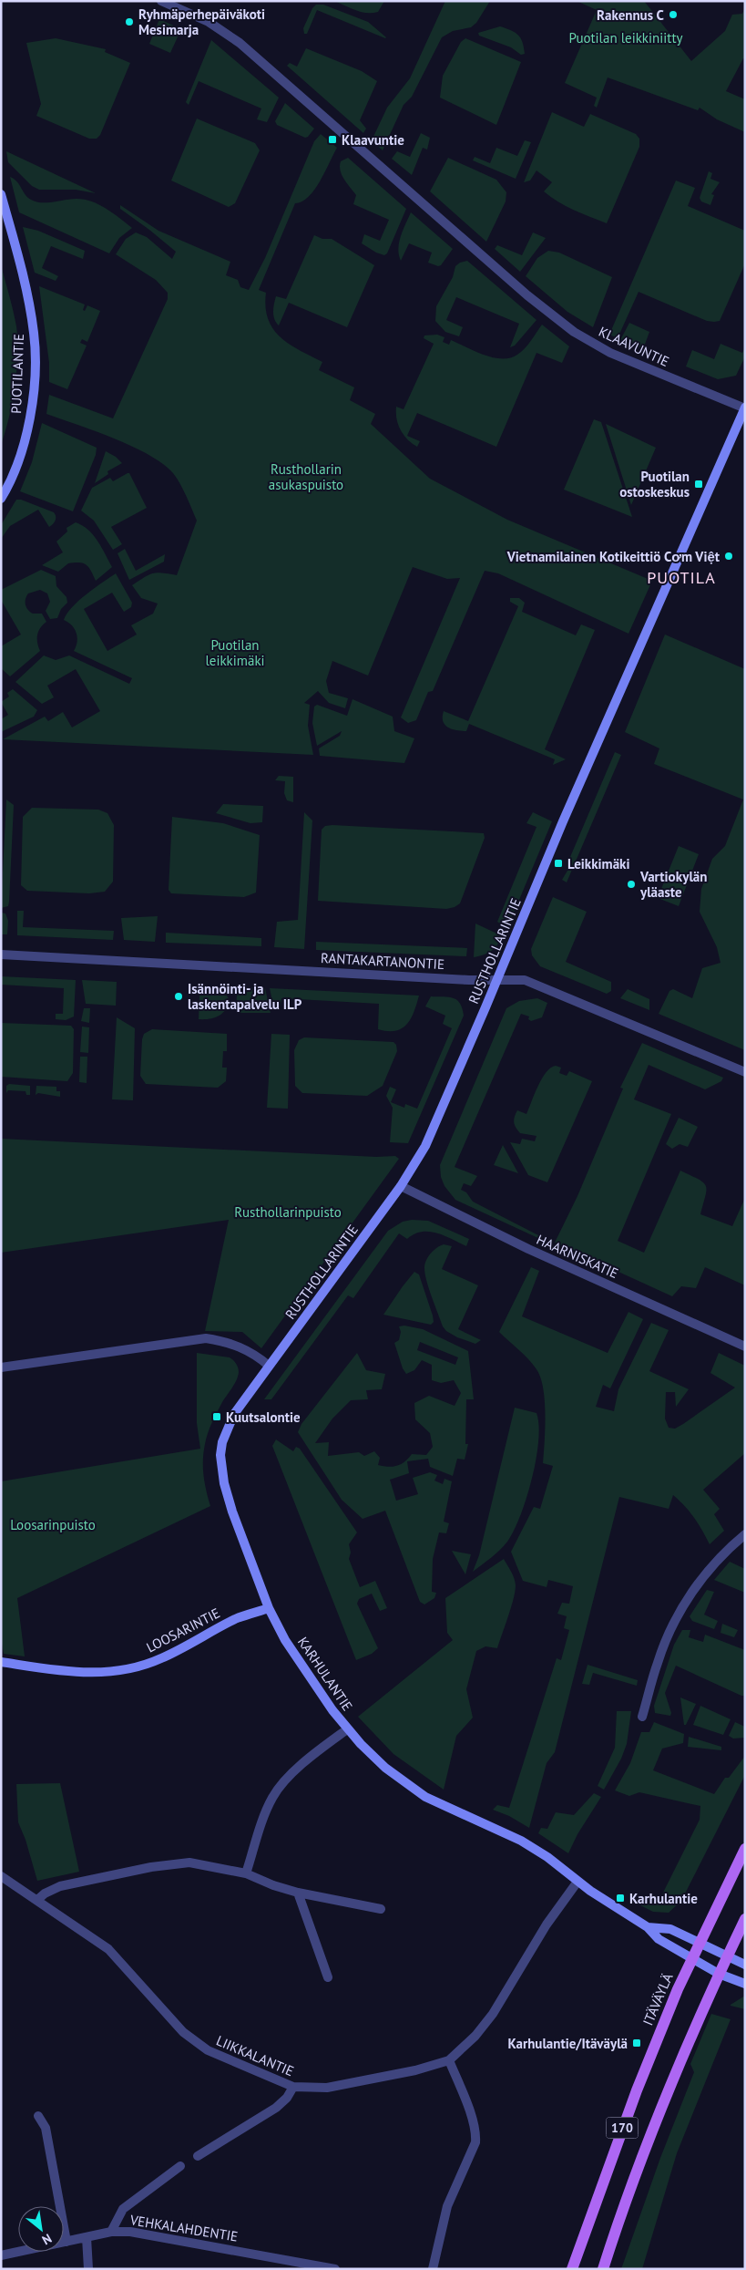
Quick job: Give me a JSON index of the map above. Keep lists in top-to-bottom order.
{
  "streets": {
    "main road": [
      "PUOTILANTIE",
      "RUSTHOLLARINTIE",
      "LOOSARINTIE",
      "KARHULANTIE",
      "ITÄVÄYLÄ",
      "170"
    ],
    "street": [
      "KLAAVUNTIE",
      "RANTAKARTANONTIE",
      "HAARNISKATIE",
      "LIIKKALANTIE",
      "VEHKALAHDENTIE"
    ]
  },
  "crossings": [
    ["KLAAVUNTIE", "RUSTHOLLARINTIE"],
    ["RUSTHOLLARINTIE", "RANTAKARTANONTIE"],
    ["RUSTHOLLARINTIE", "HAARNISKATIE"],
    ["RUSTHOLLARINTIE", "KARHULANTIE"],
    ["LOOSARINTIE", "KARHULANTIE"],
    ["KARHULANTIE", "ITÄVÄYLÄ"],
    ["KARHULANTIE", "LIIKKALANTIE"],
    ["KARHULANTIE", "170"]
  ],
  "districts": ["PUOTILA"],
  "parks": [
    "Puotilan leikkiniitty",
    "Rusthollarin asukaspuisto",
    "Puotilan leikkimäki",
    "Rusthollarinpuisto",
    "Loosarinpuisto"
  ],
  "places": {
    "other": [
      "Rakennus C",
      "Ryhmäperhepäiväkoti Mesimarja",
      "Vietnamilainen Kotikeittiö Cơm Việt",
      "Vartiokylän yläaste",
      "Isännöinti- ja laskentapalvelu ILP"
    ],
    "transit": [
      "Klaavuntie",
      "Puotilan ostoskeskus",
      "Leikkimäki",
      "Kuutsalontie",
      "Karhulantie",
      "Karhulantie/Itäväylä"
    ]
  },
  "north": "bottom right"
}
